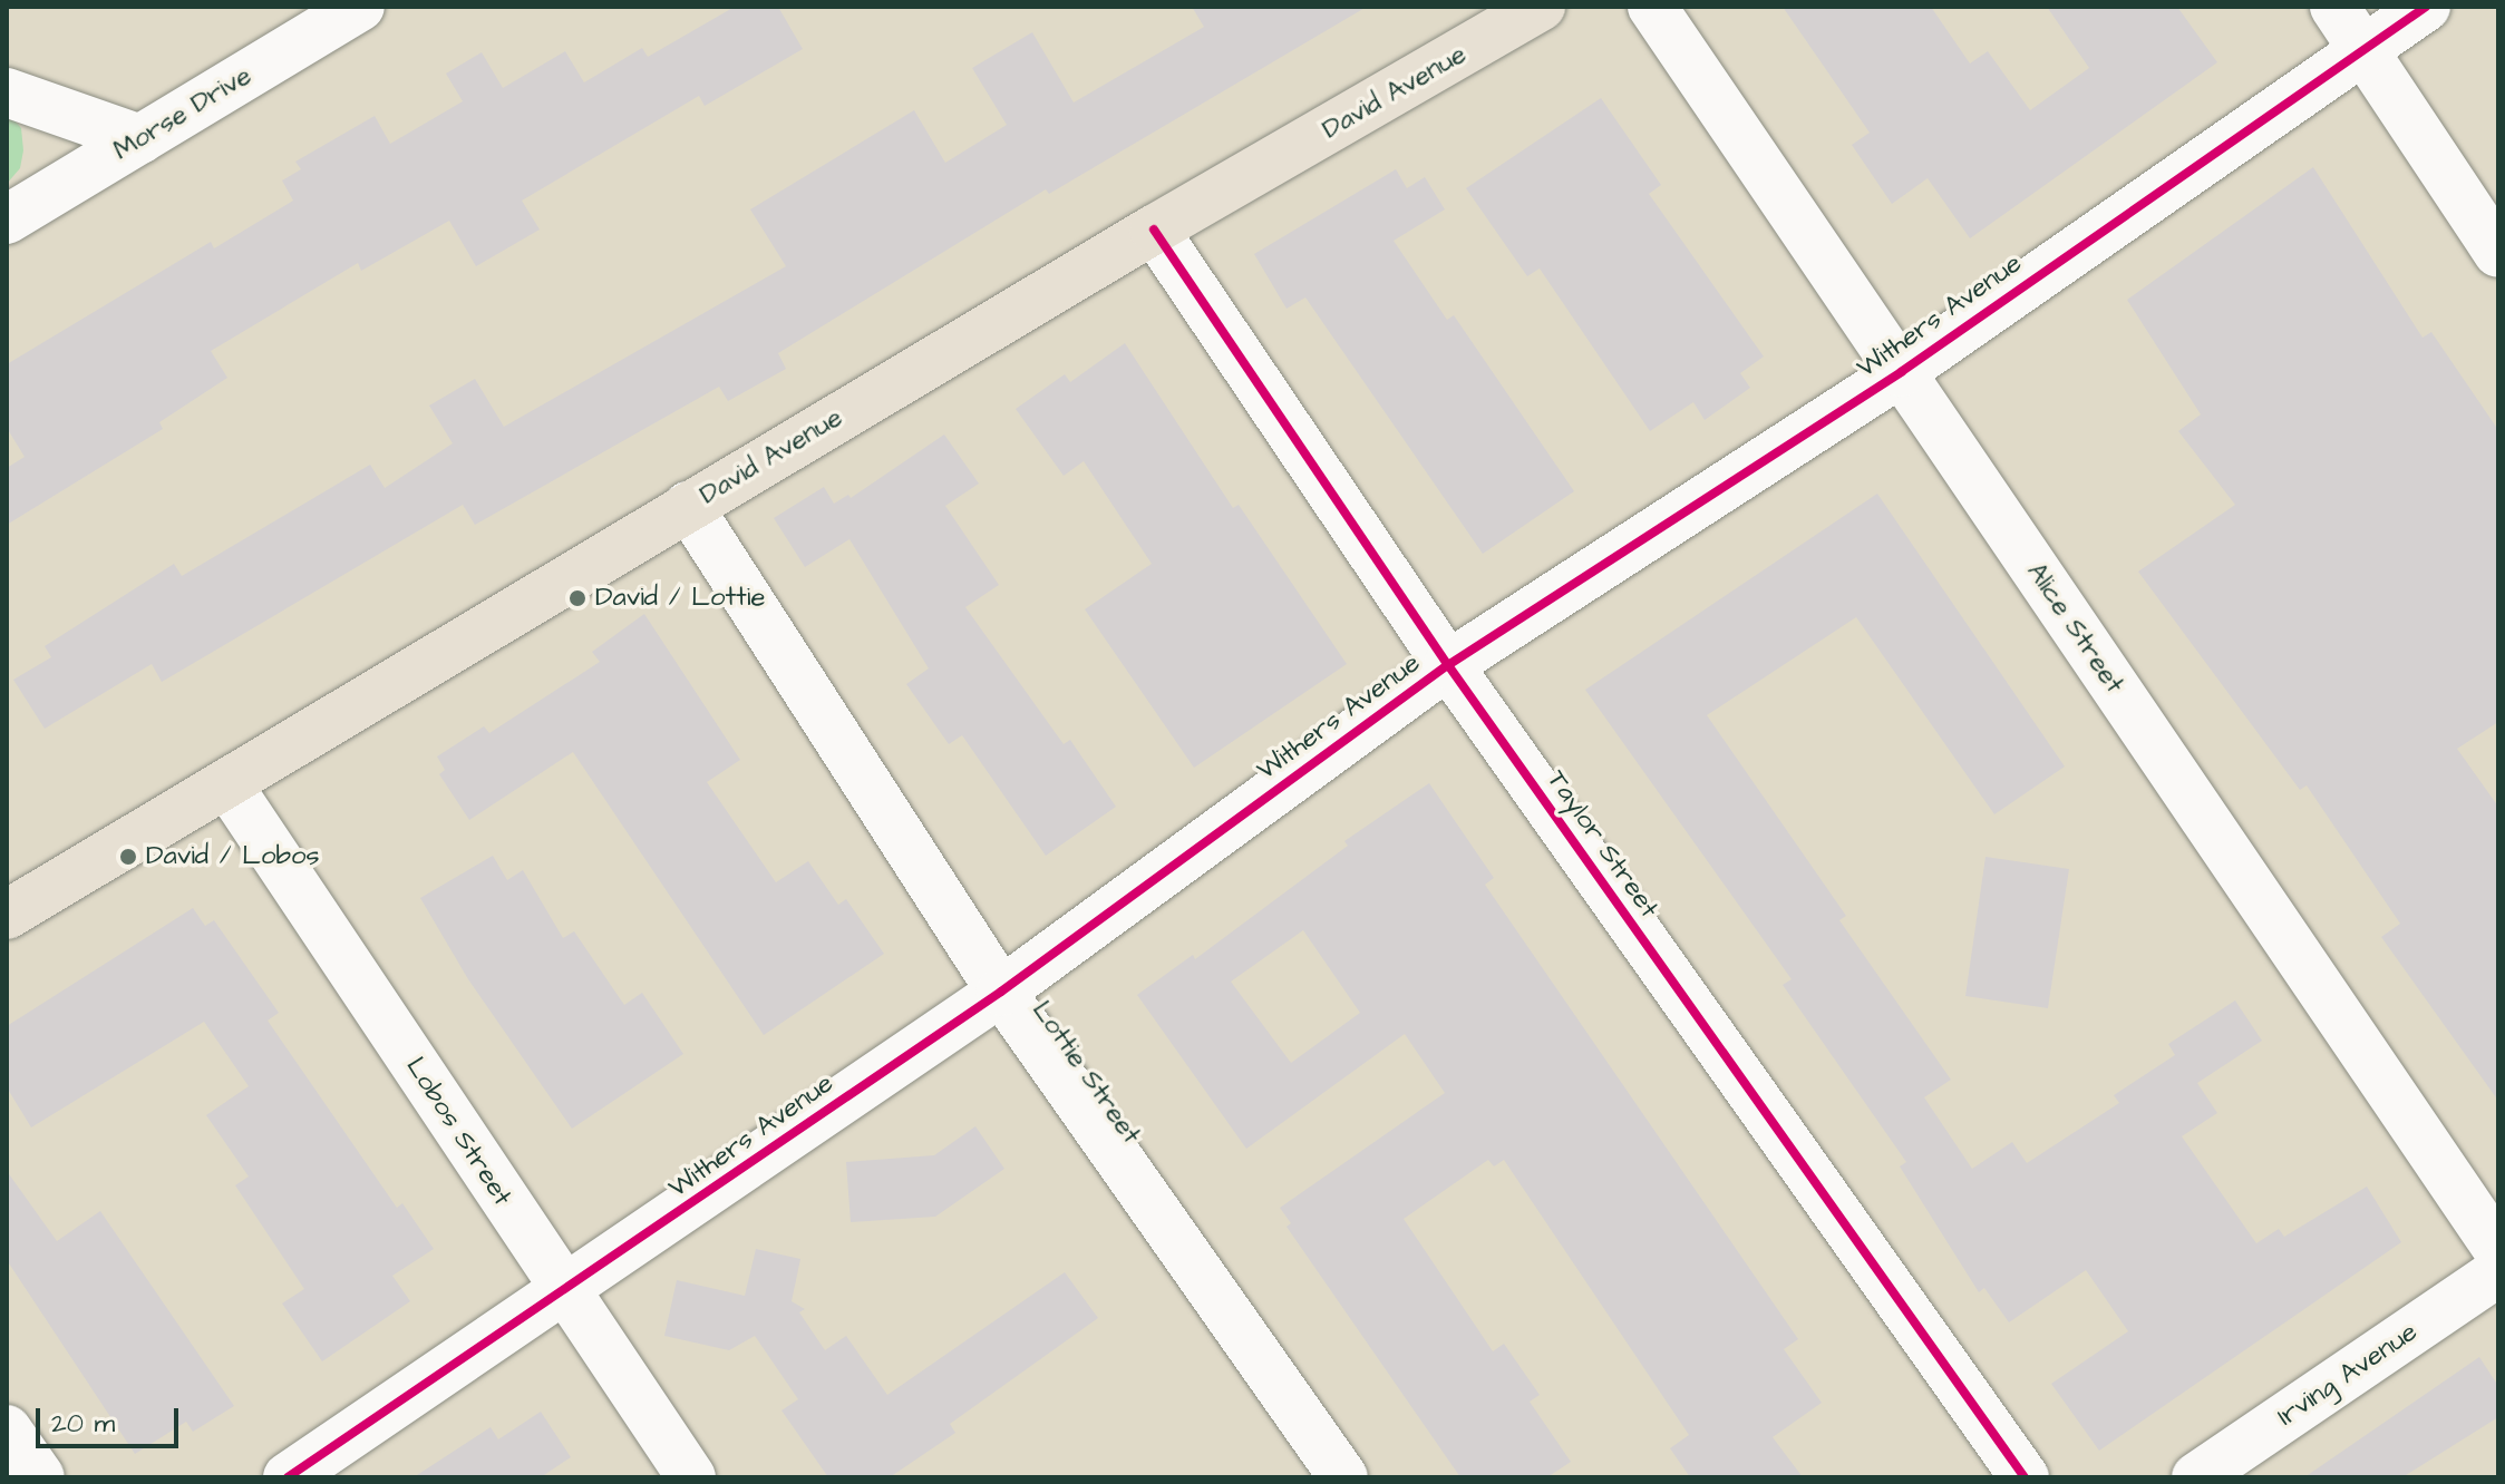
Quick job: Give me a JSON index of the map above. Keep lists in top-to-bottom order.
{
  "streets": {
    "main road": ["David Avenue"],
    "street": [
      "Morse Drive",
      "Withers Avenue",
      "Alice Street",
      "Taylor Street",
      "Lottie Street",
      "Lobos Street",
      "Irving Avenue"
    ]
  },
  "crossings": [
    ["David Avenue", "Taylor Street"],
    ["David Avenue", "Lottie Street"],
    ["David Avenue", "Lobos Street"],
    ["Withers Avenue", "Alice Street"],
    ["Withers Avenue", "Taylor Street"],
    ["Withers Avenue", "Lottie Street"],
    ["Withers Avenue", "Lobos Street"]
  ],
  "places": ["David / Lottie", "David / Lobos"],
  "scale_bar": "20 m"
}
